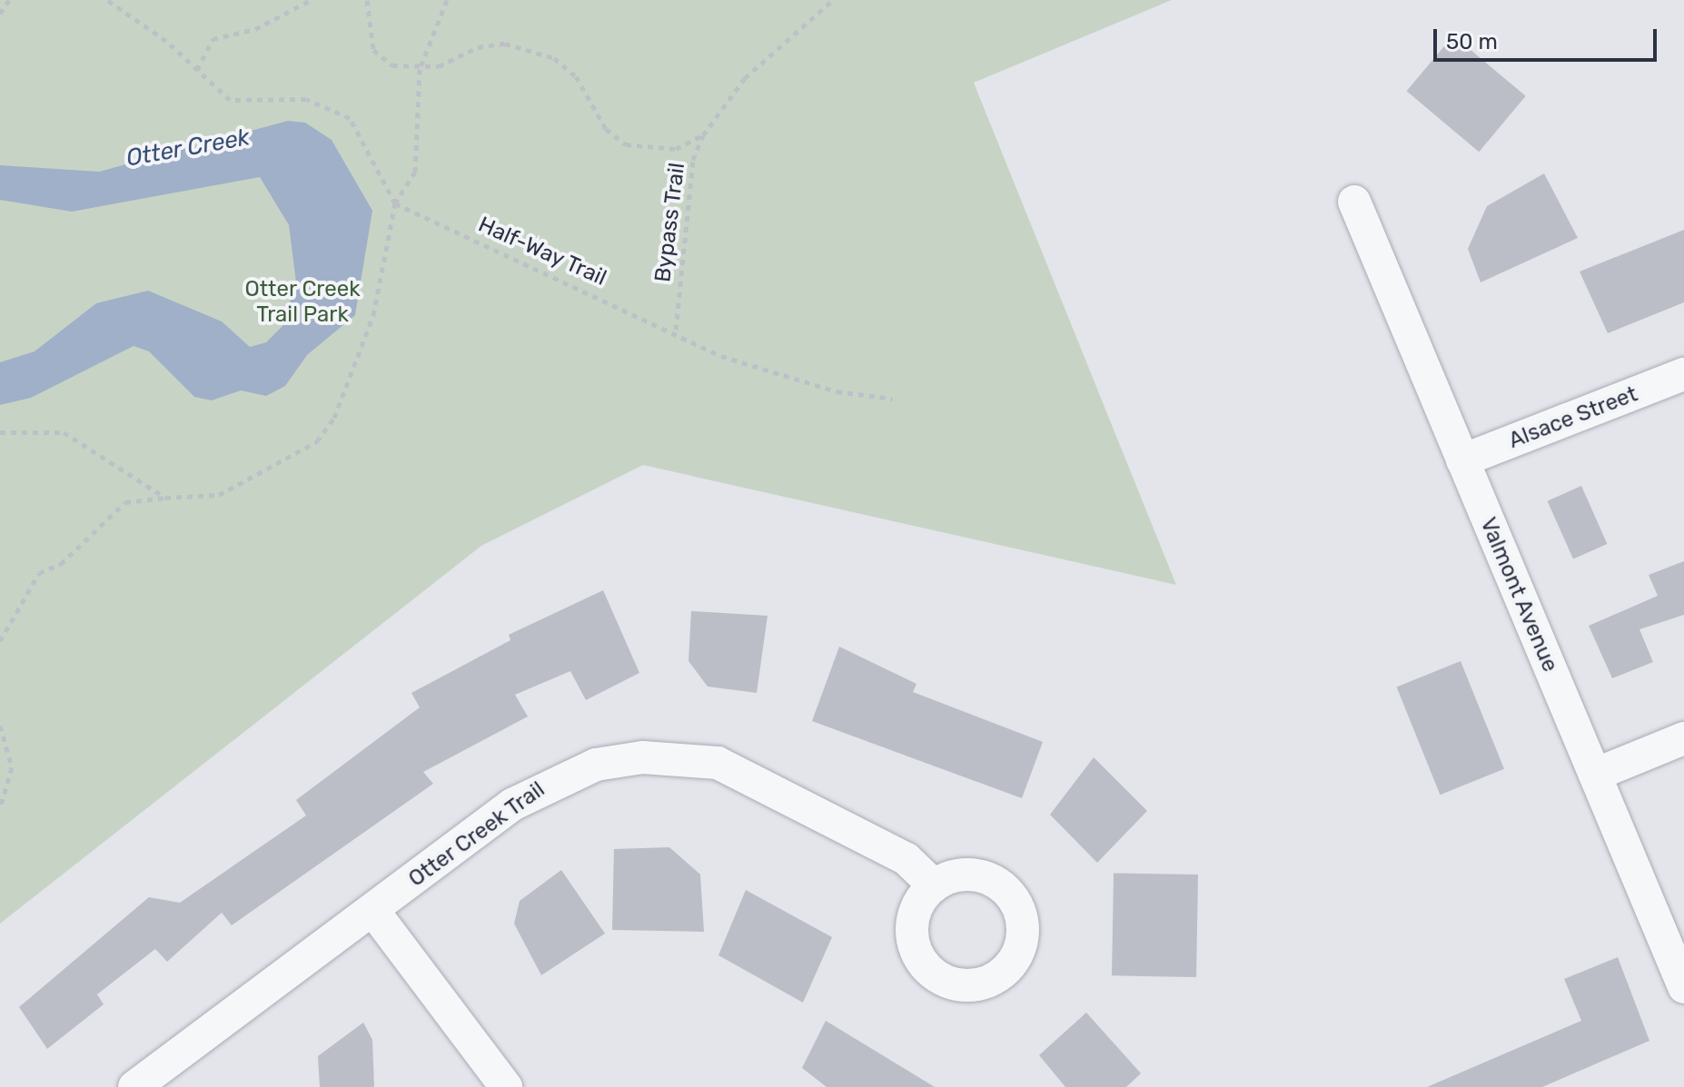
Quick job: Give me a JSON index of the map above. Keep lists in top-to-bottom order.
{
  "streets": {
    "street": ["Alsace Street", "Valmont Avenue", "Otter Creek Trail"],
    "path": ["Bypass Trail", "Half-Way Trail"]
  },
  "crossings": [
    ["Bypass Trail", "Half-Way Trail"],
    ["Alsace Street", "Valmont Avenue"]
  ],
  "water": ["Otter Creek"],
  "parks": ["Otter Creek Trail Park"],
  "scale_bar": "50 m"
}
